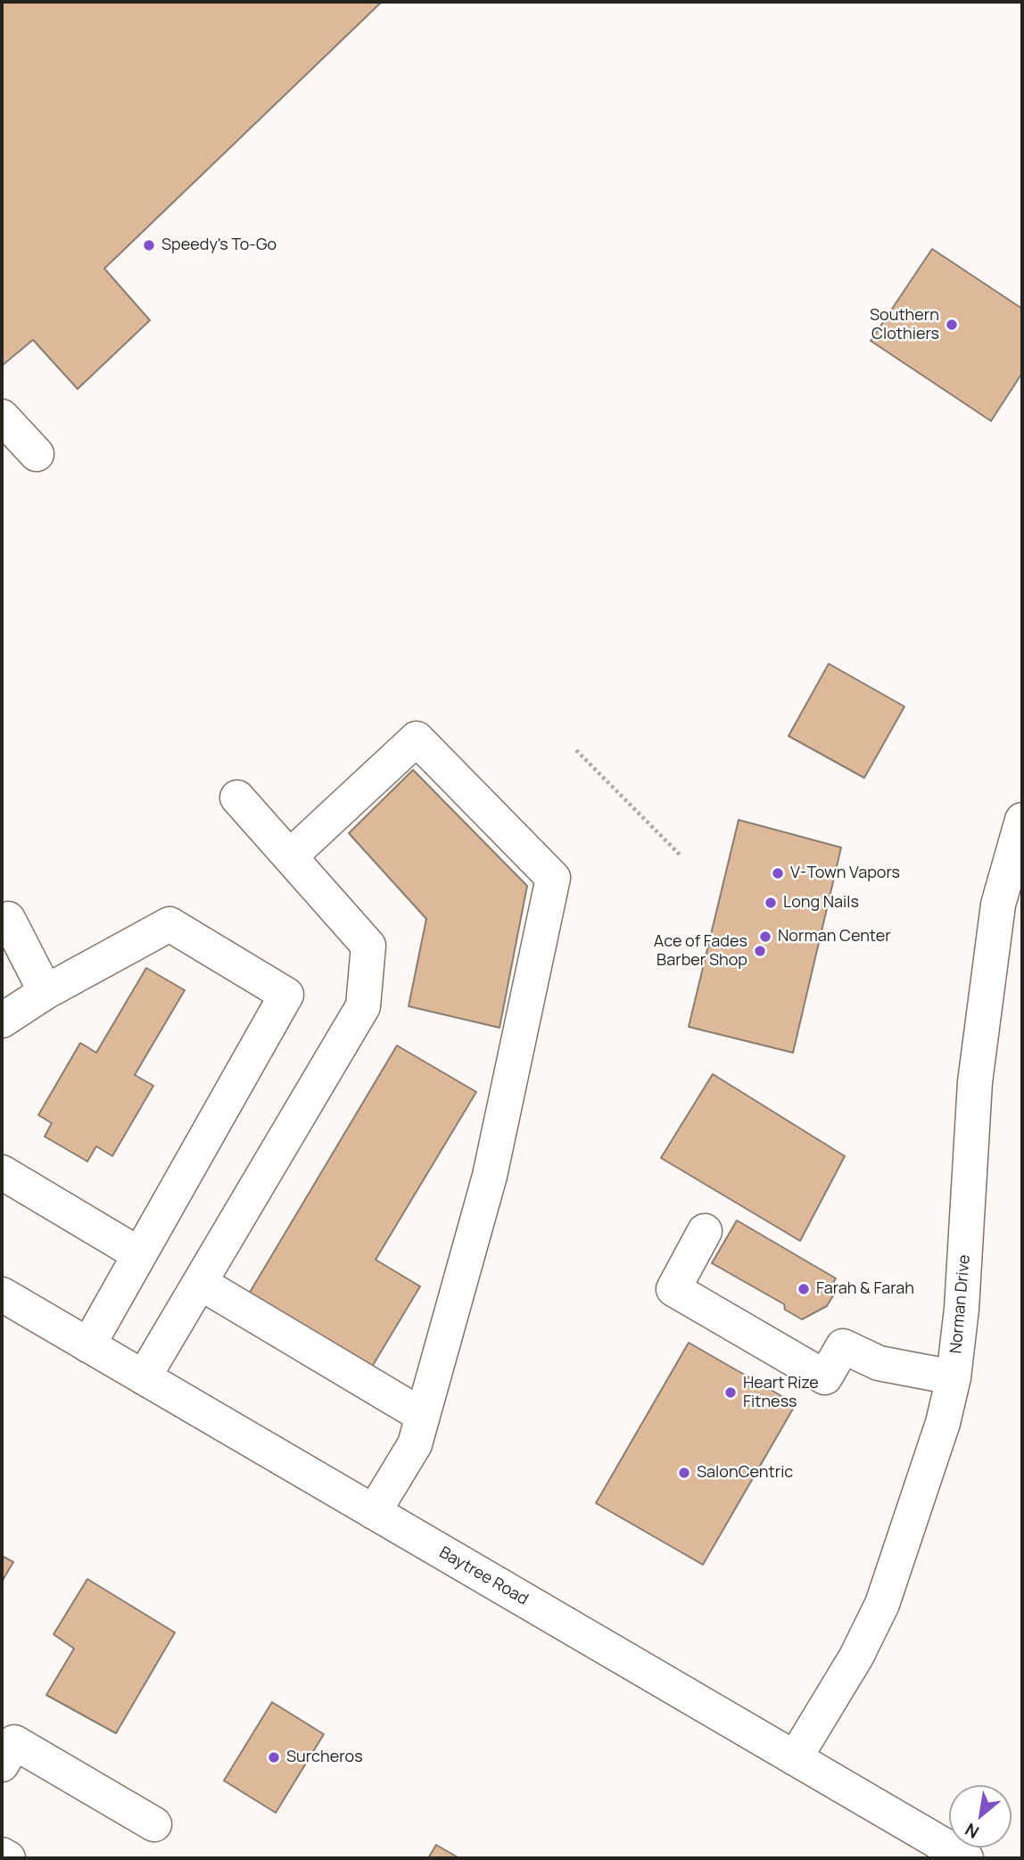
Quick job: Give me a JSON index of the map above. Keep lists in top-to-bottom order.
{
  "streets": {
    "main road": ["Norman Drive", "Baytree Road"]
  },
  "crossings": [
    ["Norman Drive", "Baytree Road"]
  ],
  "places": [
    "Speedy's To-Go",
    "Southern Clothiers",
    "V-Town Vapors",
    "Long Nails",
    "Norman Center",
    "Ace of Fades Barber Shop",
    "Farah & Farah",
    "Heart Rize Fitness",
    "SalonCentric",
    "Surcheros"
  ],
  "north": "bottom left"
}
